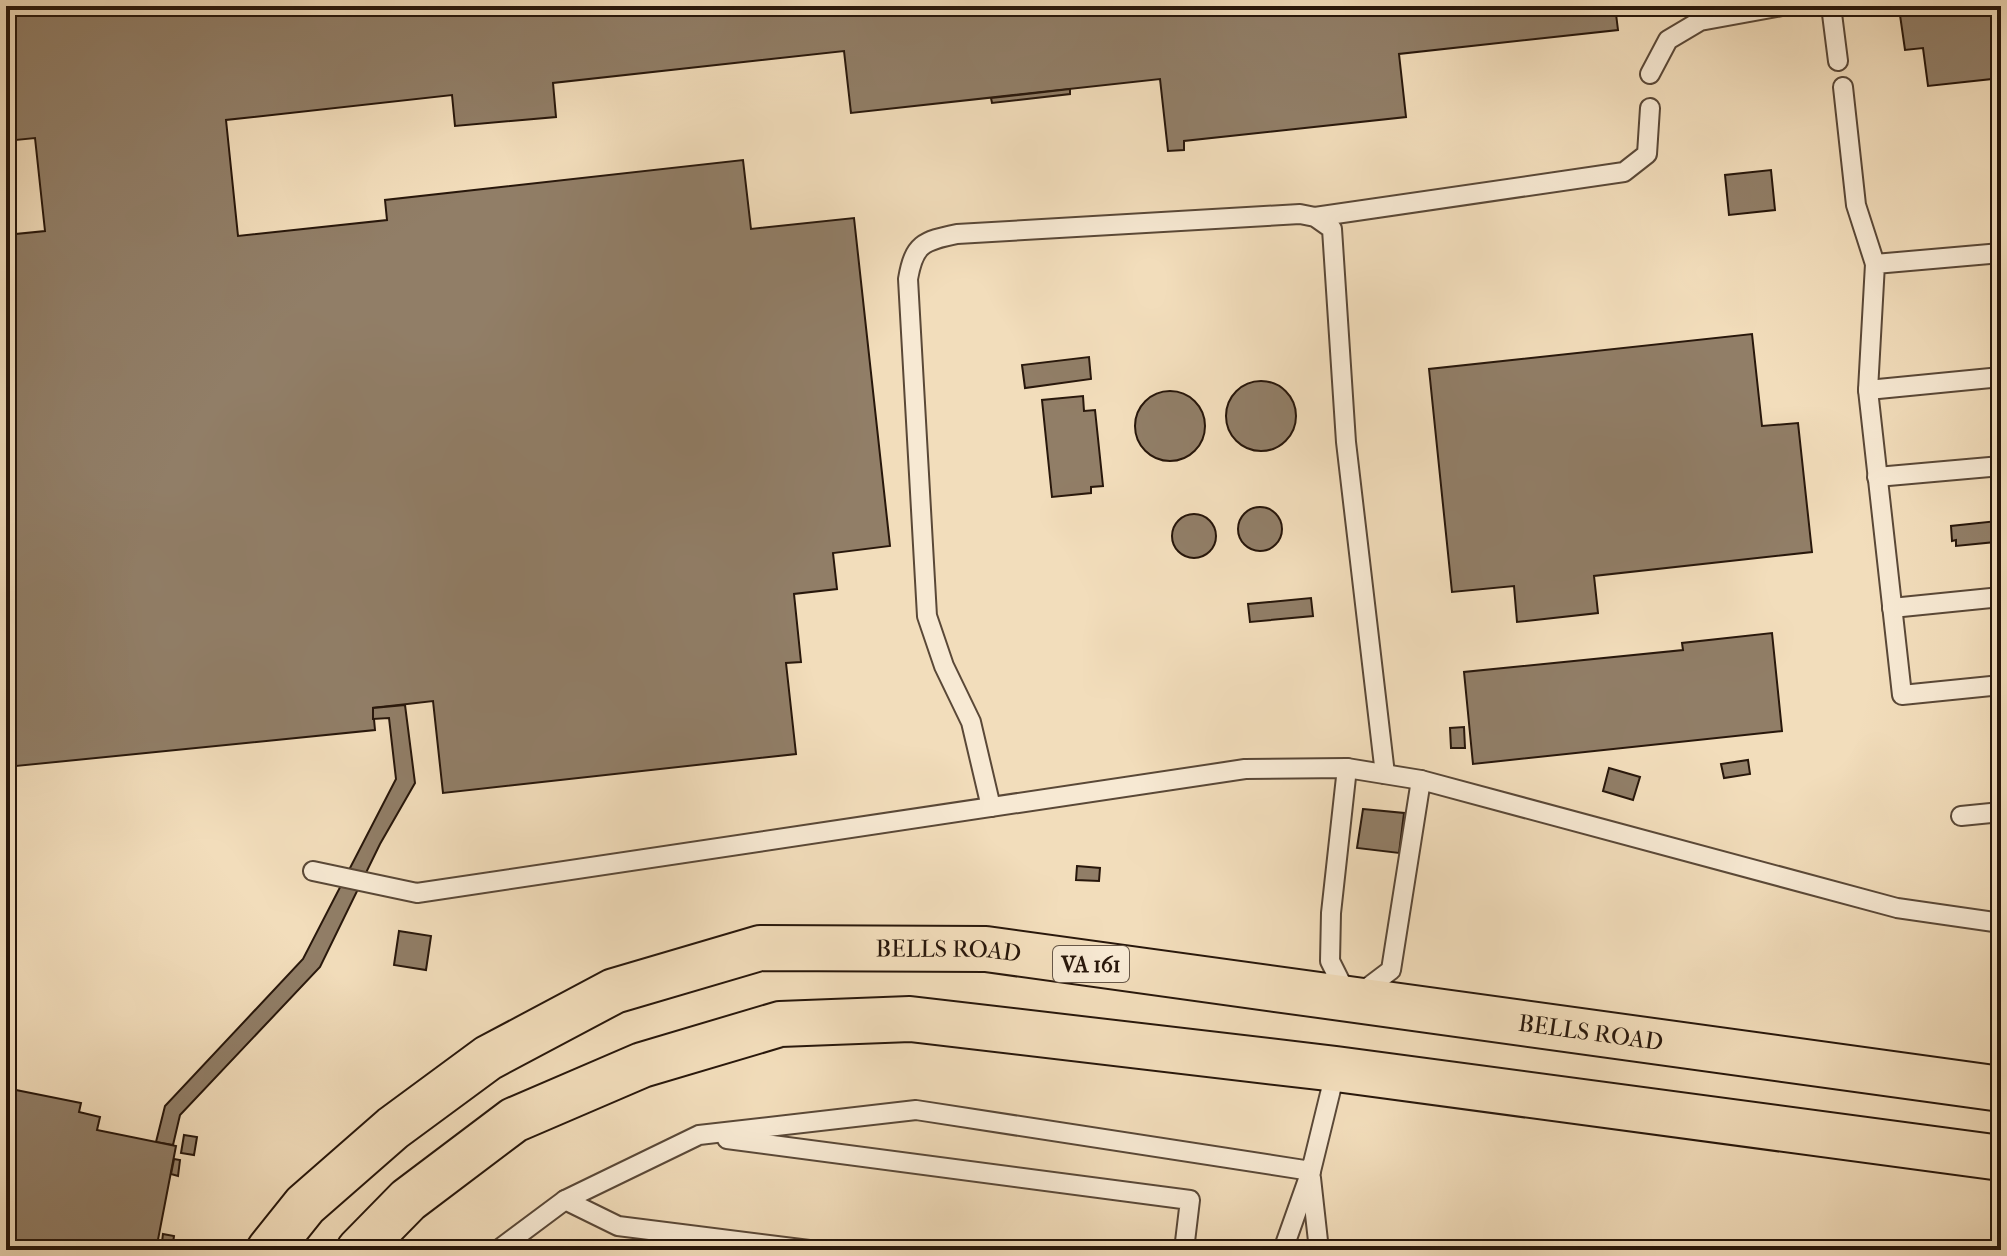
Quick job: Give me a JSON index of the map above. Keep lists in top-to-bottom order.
{
  "streets": {
    "main road": ["BELLS ROAD", "VA 161"]
  }
}
